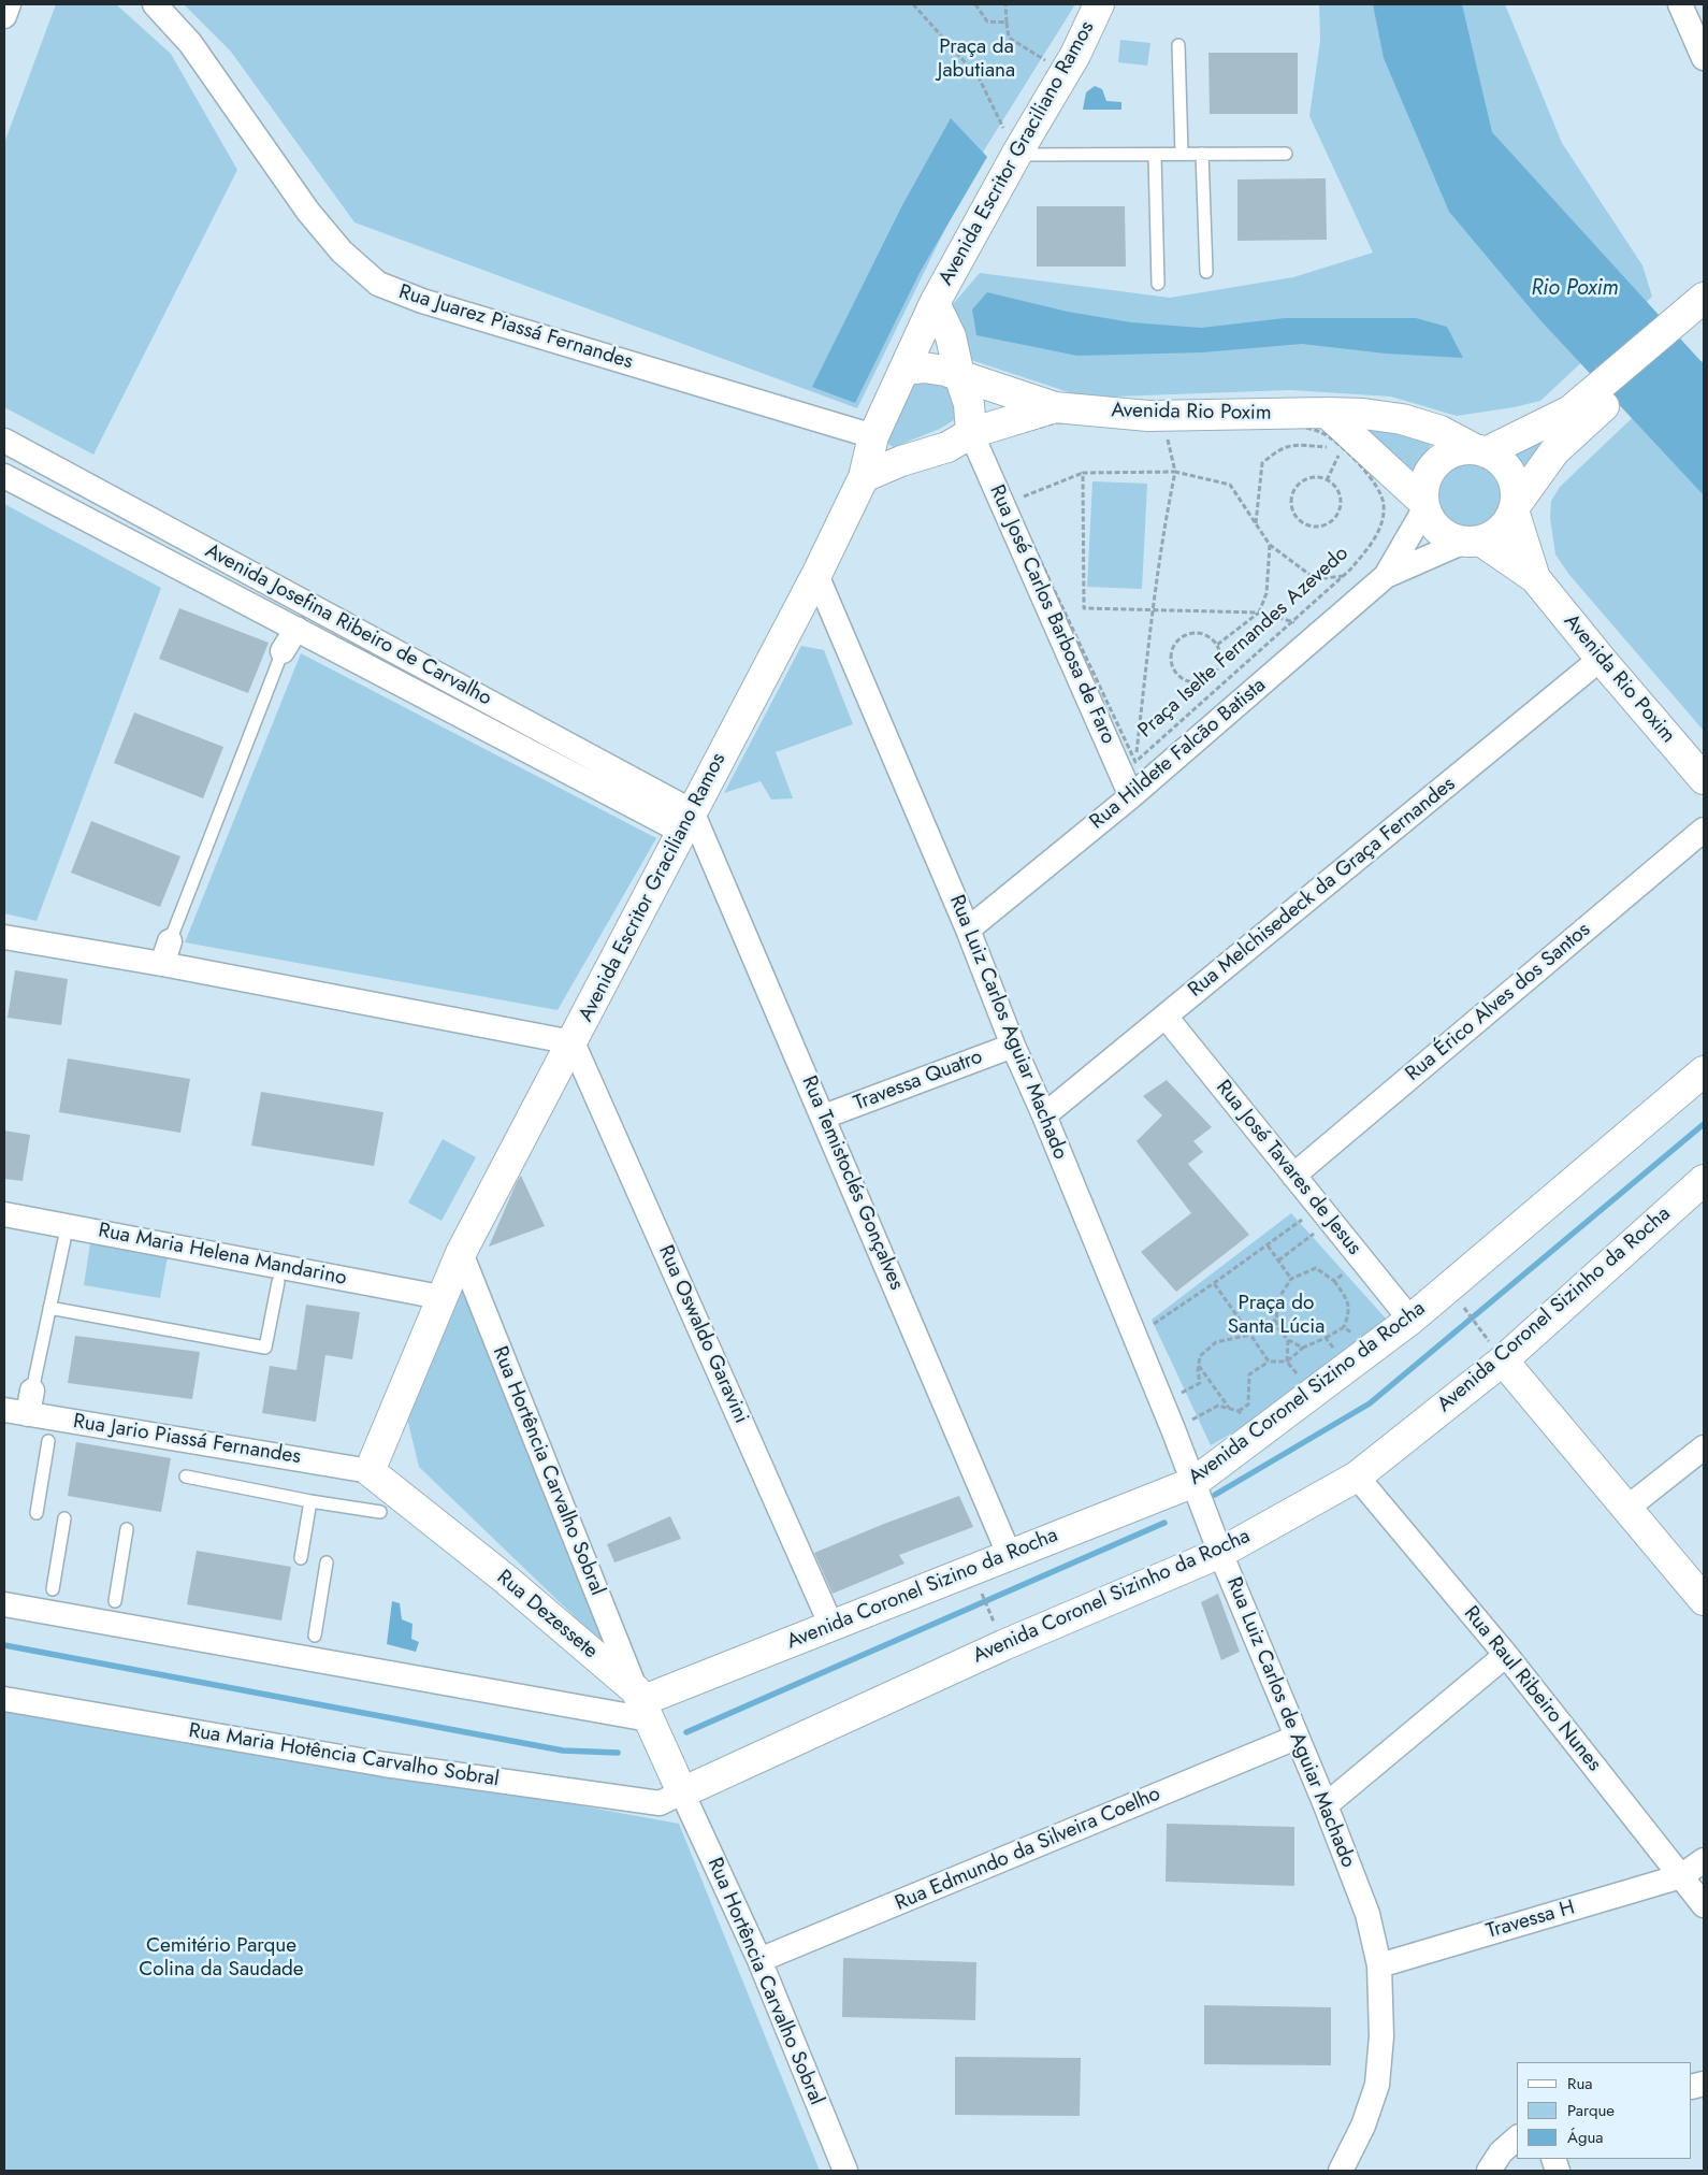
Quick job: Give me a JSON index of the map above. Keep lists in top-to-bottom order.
{
  "streets": {
    "street": [
      "Avenida Escritor Graciliano Ramos",
      "Rua Juarez Piassá Fernandes",
      "Avenida Rio Poxim",
      "Rua José Carlos Barbosa de Faro",
      "Avenida Josefina Ribeiro de Carvalho",
      "Rua Hildete Falcão Batista",
      "Rua Melchisedeck da Graça Fernandes",
      "Rua Érico Alves dos Santos",
      "Rua Luiz Carlos Aguiar Machado",
      "Travessa Quatro",
      "Rua José Tavares de Jesus",
      "Rua Temistoclés Gonçalves",
      "Rua Maria Helena Mandarino",
      "Avenida Coronel Sizinho da Rocha",
      "Rua Oswaldo Garavini",
      "Avenida Coronel Sizino da Rocha",
      "Rua Jario Piassá Fernandes",
      "Rua Hortência Carvalho Sobral",
      "Rua Dezessete",
      "Rua Raul Ribeiro Nunes",
      "Rua Luiz Carlos de Aguiar Machado",
      "Rua Maria Hotência Carvalho Sobral",
      "Rua Edmundo da Silveira Coelho",
      "Travessa H"
    ],
    "path": ["Praça Iselte Fernandes Azevedo"]
  },
  "crossings": [
    ["Avenida Escritor Graciliano Ramos", "Rua Juarez Piassá Fernandes"],
    ["Avenida Escritor Graciliano Ramos", "Avenida Rio Poxim"],
    ["Avenida Escritor Graciliano Ramos", "Rua José Carlos Barbosa de Faro"],
    ["Avenida Escritor Graciliano Ramos", "Avenida Josefina Ribeiro de Carvalho"],
    ["Avenida Escritor Graciliano Ramos", "Rua Luiz Carlos Aguiar Machado"],
    ["Avenida Escritor Graciliano Ramos", "Rua Temistoclés Gonçalves"],
    ["Avenida Escritor Graciliano Ramos", "Rua Maria Helena Mandarino"],
    ["Avenida Escritor Graciliano Ramos", "Rua Oswaldo Garavini"],
    ["Avenida Escritor Graciliano Ramos", "Rua Jario Piassá Fernandes"],
    ["Avenida Escritor Graciliano Ramos", "Rua Hortência Carvalho Sobral"],
    ["Avenida Escritor Graciliano Ramos", "Rua Dezessete"],
    ["Rua Juarez Piassá Fernandes", "Avenida Rio Poxim"],
    ["Rua Juarez Piassá Fernandes", "Rua José Carlos Barbosa de Faro"],
    ["Avenida Rio Poxim", "Rua José Carlos Barbosa de Faro"],
    ["Avenida Rio Poxim", "Rua Hildete Falcão Batista"],
    ["Avenida Rio Poxim", "Rua Melchisedeck da Graça Fernandes"],
    ["Rua José Carlos Barbosa de Faro", "Praça Iselte Fernandes Azevedo"],
    ["Rua José Carlos Barbosa de Faro", "Rua Hildete Falcão Batista"],
    ["Avenida Josefina Ribeiro de Carvalho", "Rua Temistoclés Gonçalves"],
    ["Rua Hildete Falcão Batista", "Rua Luiz Carlos Aguiar Machado"],
    ["Rua Melchisedeck da Graça Fernandes", "Rua Luiz Carlos Aguiar Machado"],
    ["Rua Melchisedeck da Graça Fernandes", "Rua José Tavares de Jesus"],
    ["Rua Érico Alves dos Santos", "Rua José Tavares de Jesus"],
    ["Rua Luiz Carlos Aguiar Machado", "Travessa Quatro"],
    ["Rua Luiz Carlos Aguiar Machado", "Avenida Coronel Sizino da Rocha"],
    ["Rua Luiz Carlos Aguiar Machado", "Rua Luiz Carlos de Aguiar Machado"],
    ["Travessa Quatro", "Rua Temistoclés Gonçalves"],
    ["Rua José Tavares de Jesus", "Avenida Coronel Sizino da Rocha"],
    ["Rua Temistoclés Gonçalves", "Avenida Coronel Sizino da Rocha"],
    ["Avenida Coronel Sizinho da Rocha", "Rua Hortência Carvalho Sobral"],
    ["Avenida Coronel Sizinho da Rocha", "Rua Dezessete"],
    ["Avenida Coronel Sizinho da Rocha", "Rua Raul Ribeiro Nunes"],
    ["Avenida Coronel Sizinho da Rocha", "Rua Luiz Carlos de Aguiar Machado"],
    ["Avenida Coronel Sizinho da Rocha", "Rua Maria Hotência Carvalho Sobral"],
    ["Rua Oswaldo Garavini", "Avenida Coronel Sizino da Rocha"],
    ["Avenida Coronel Sizino da Rocha", "Rua Hortência Carvalho Sobral"],
    ["Avenida Coronel Sizino da Rocha", "Rua Dezessete"],
    ["Avenida Coronel Sizino da Rocha", "Rua Luiz Carlos de Aguiar Machado"],
    ["Rua Jario Piassá Fernandes", "Rua Dezessete"],
    ["Rua Hortência Carvalho Sobral", "Rua Dezessete"],
    ["Rua Hortência Carvalho Sobral", "Rua Maria Hotência Carvalho Sobral"],
    ["Rua Hortência Carvalho Sobral", "Rua Edmundo da Silveira Coelho"],
    ["Rua Dezessete", "Rua Maria Hotência Carvalho Sobral"],
    ["Rua Raul Ribeiro Nunes", "Travessa H"],
    ["Rua Luiz Carlos de Aguiar Machado", "Rua Edmundo da Silveira Coelho"],
    ["Rua Luiz Carlos de Aguiar Machado", "Travessa H"]
  ],
  "water": ["Rio Poxim"],
  "parks": ["Praça da Jabutiana", "Praça do Santa Lúcia", "Cemitério Parque Colina da Saudade"],
  "legend": ["Rua", "Parque", "Água"]
}
